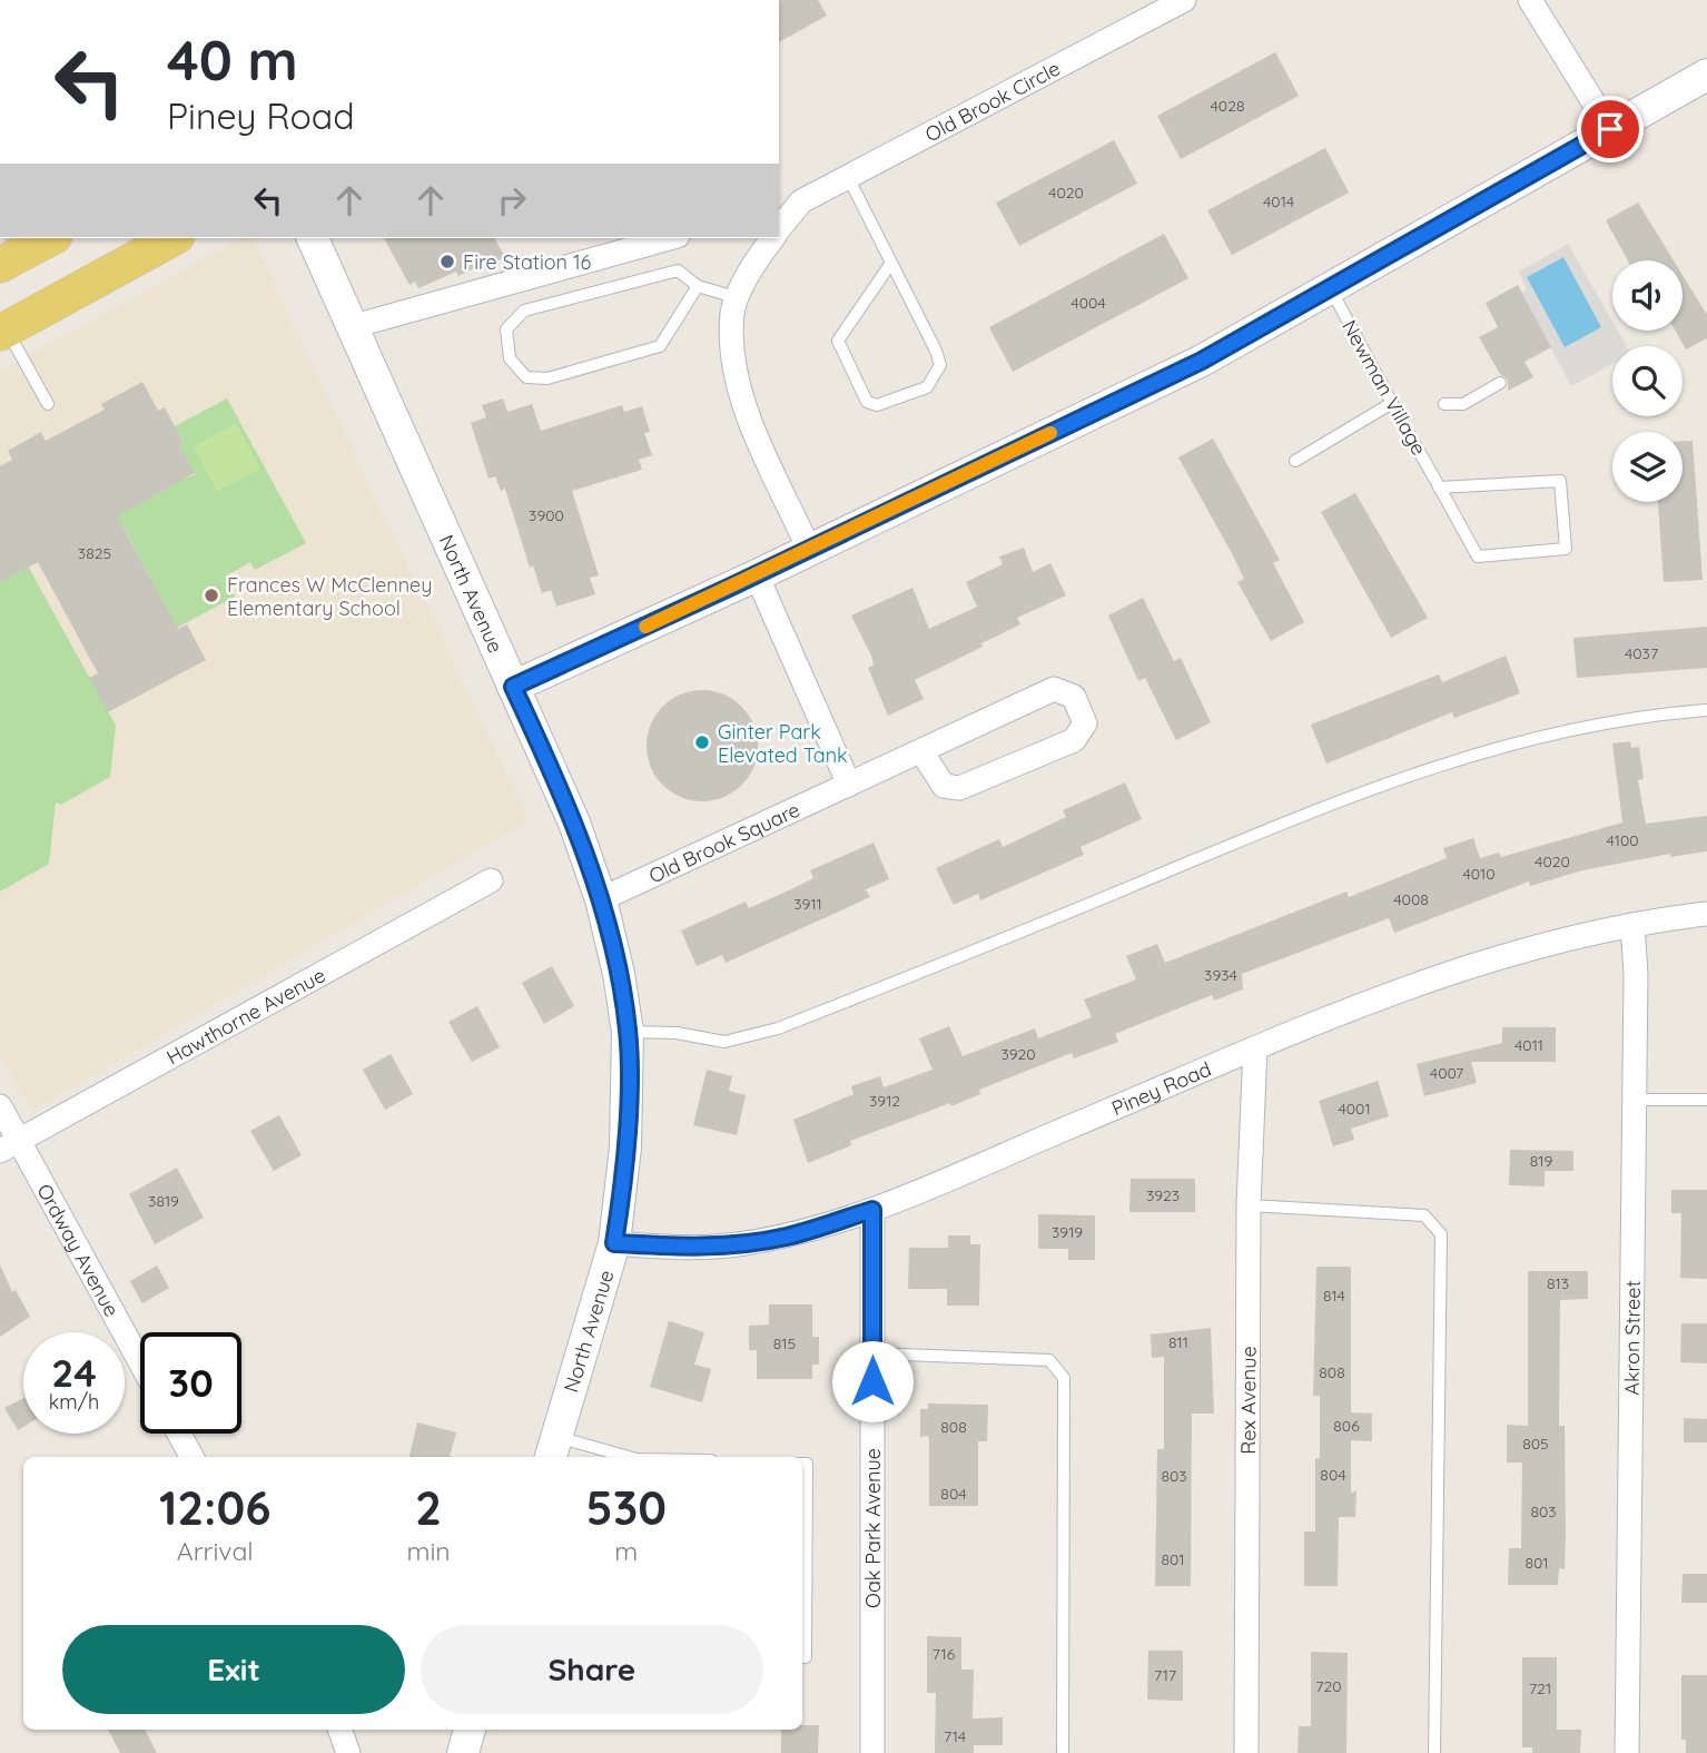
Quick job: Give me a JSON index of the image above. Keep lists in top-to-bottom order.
{
  "streets": {
    "street": [
      "Old Brook Circle",
      "North Avenue",
      "Old Brook Square",
      "Hawthorne Avenue",
      "Piney Road",
      "Ordway Avenue",
      "Akron Street",
      "Rex Avenue",
      "Oak Park Avenue"
    ],
    "lane": ["Newman Village"]
  },
  "crossings": [
    ["North Avenue", "Old Brook Square"],
    ["North Avenue", "Piney Road"],
    ["Hawthorne Avenue", "Ordway Avenue"],
    ["Piney Road", "Akron Street"],
    ["Piney Road", "Rex Avenue"],
    ["Piney Road", "Oak Park Avenue"]
  ],
  "places": ["Fire Station 16", "Frances W McClenney Elementary School", "Ginter Park Elevated Tank"],
  "house_numbers": [
    "4028",
    "4020",
    "4014",
    "4004",
    "3900",
    "3825",
    "4037",
    "4100",
    "4020",
    "4010",
    "4008",
    "3911",
    "3934",
    "4011",
    "3920",
    "4007",
    "3912",
    "4001",
    "819",
    "3923",
    "3819",
    "3919",
    "813",
    "814",
    "811",
    "815",
    "808",
    "806",
    "808",
    "805",
    "804",
    "803",
    "804",
    "803",
    "801",
    "801",
    "716",
    "717",
    "720",
    "721",
    "714"
  ],
  "page": {
    "turn": ["40 m", "Piney Road"],
    "speed": "24 km/h",
    "limit": "30",
    "eta": [
      "12:06",
      "Arrival",
      "2",
      "min",
      "530",
      "m"
    ],
    "buttons": ["Exit", "Share"]
  }
}
